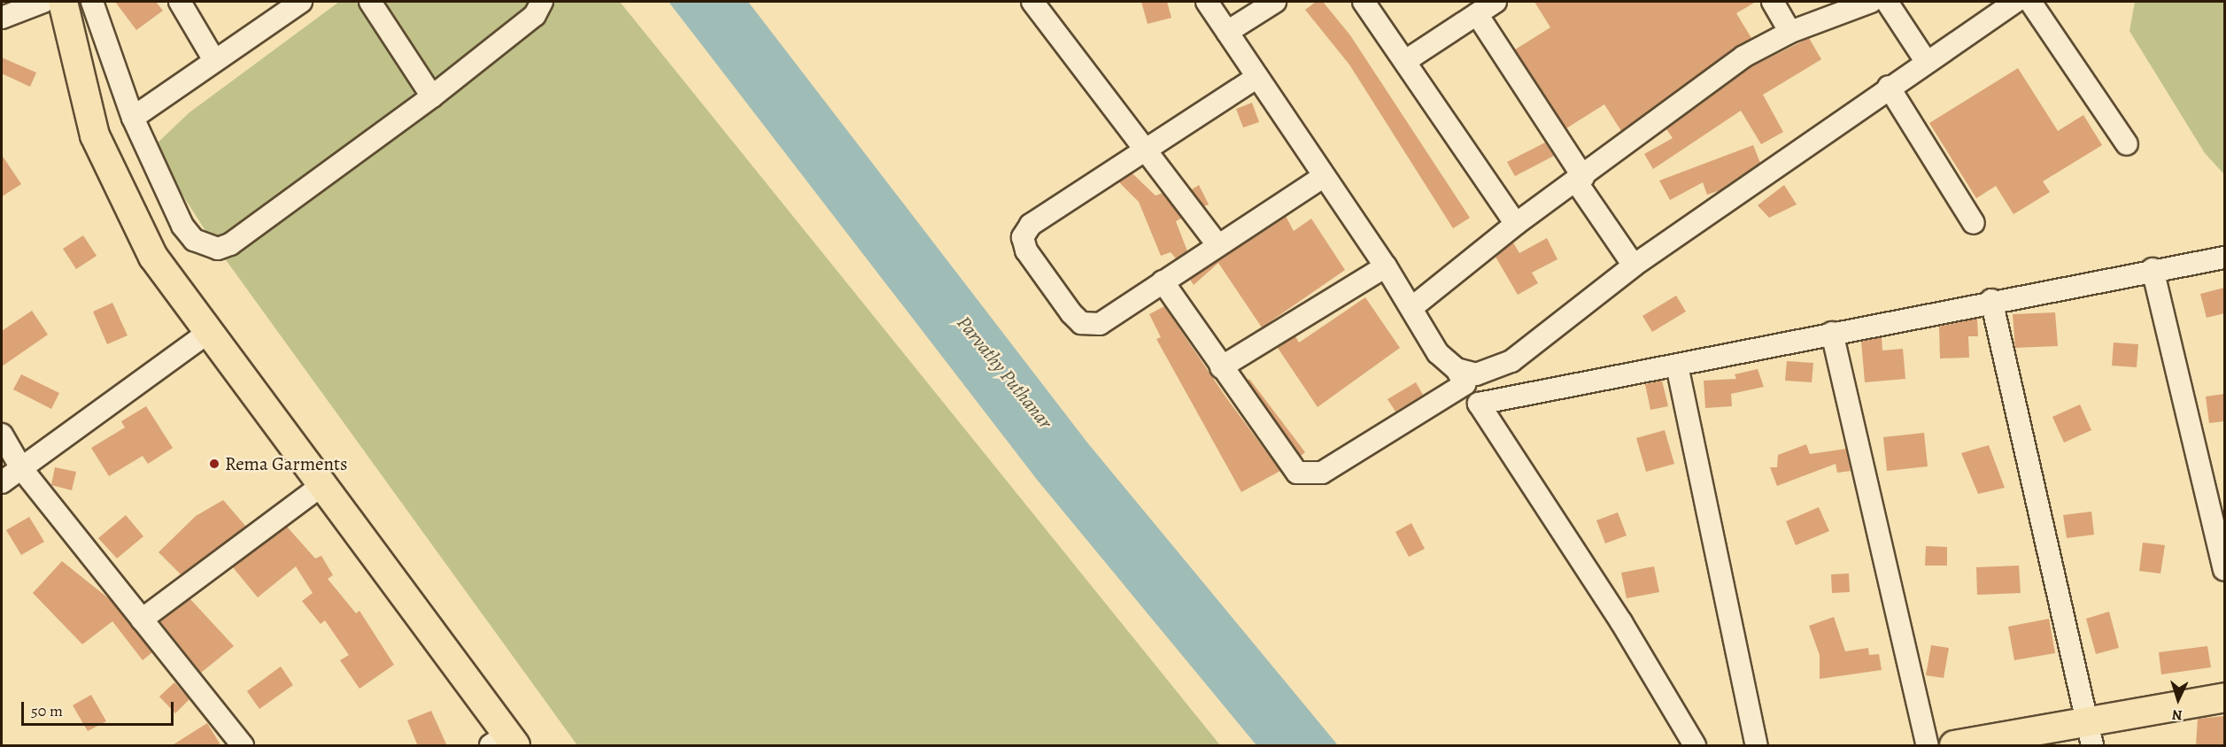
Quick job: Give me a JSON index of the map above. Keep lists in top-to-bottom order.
{
  "water": ["Parvathy Puthanar"],
  "places": ["Rema Garments"],
  "scale_bar": "50 m",
  "north": "bottom"
}
